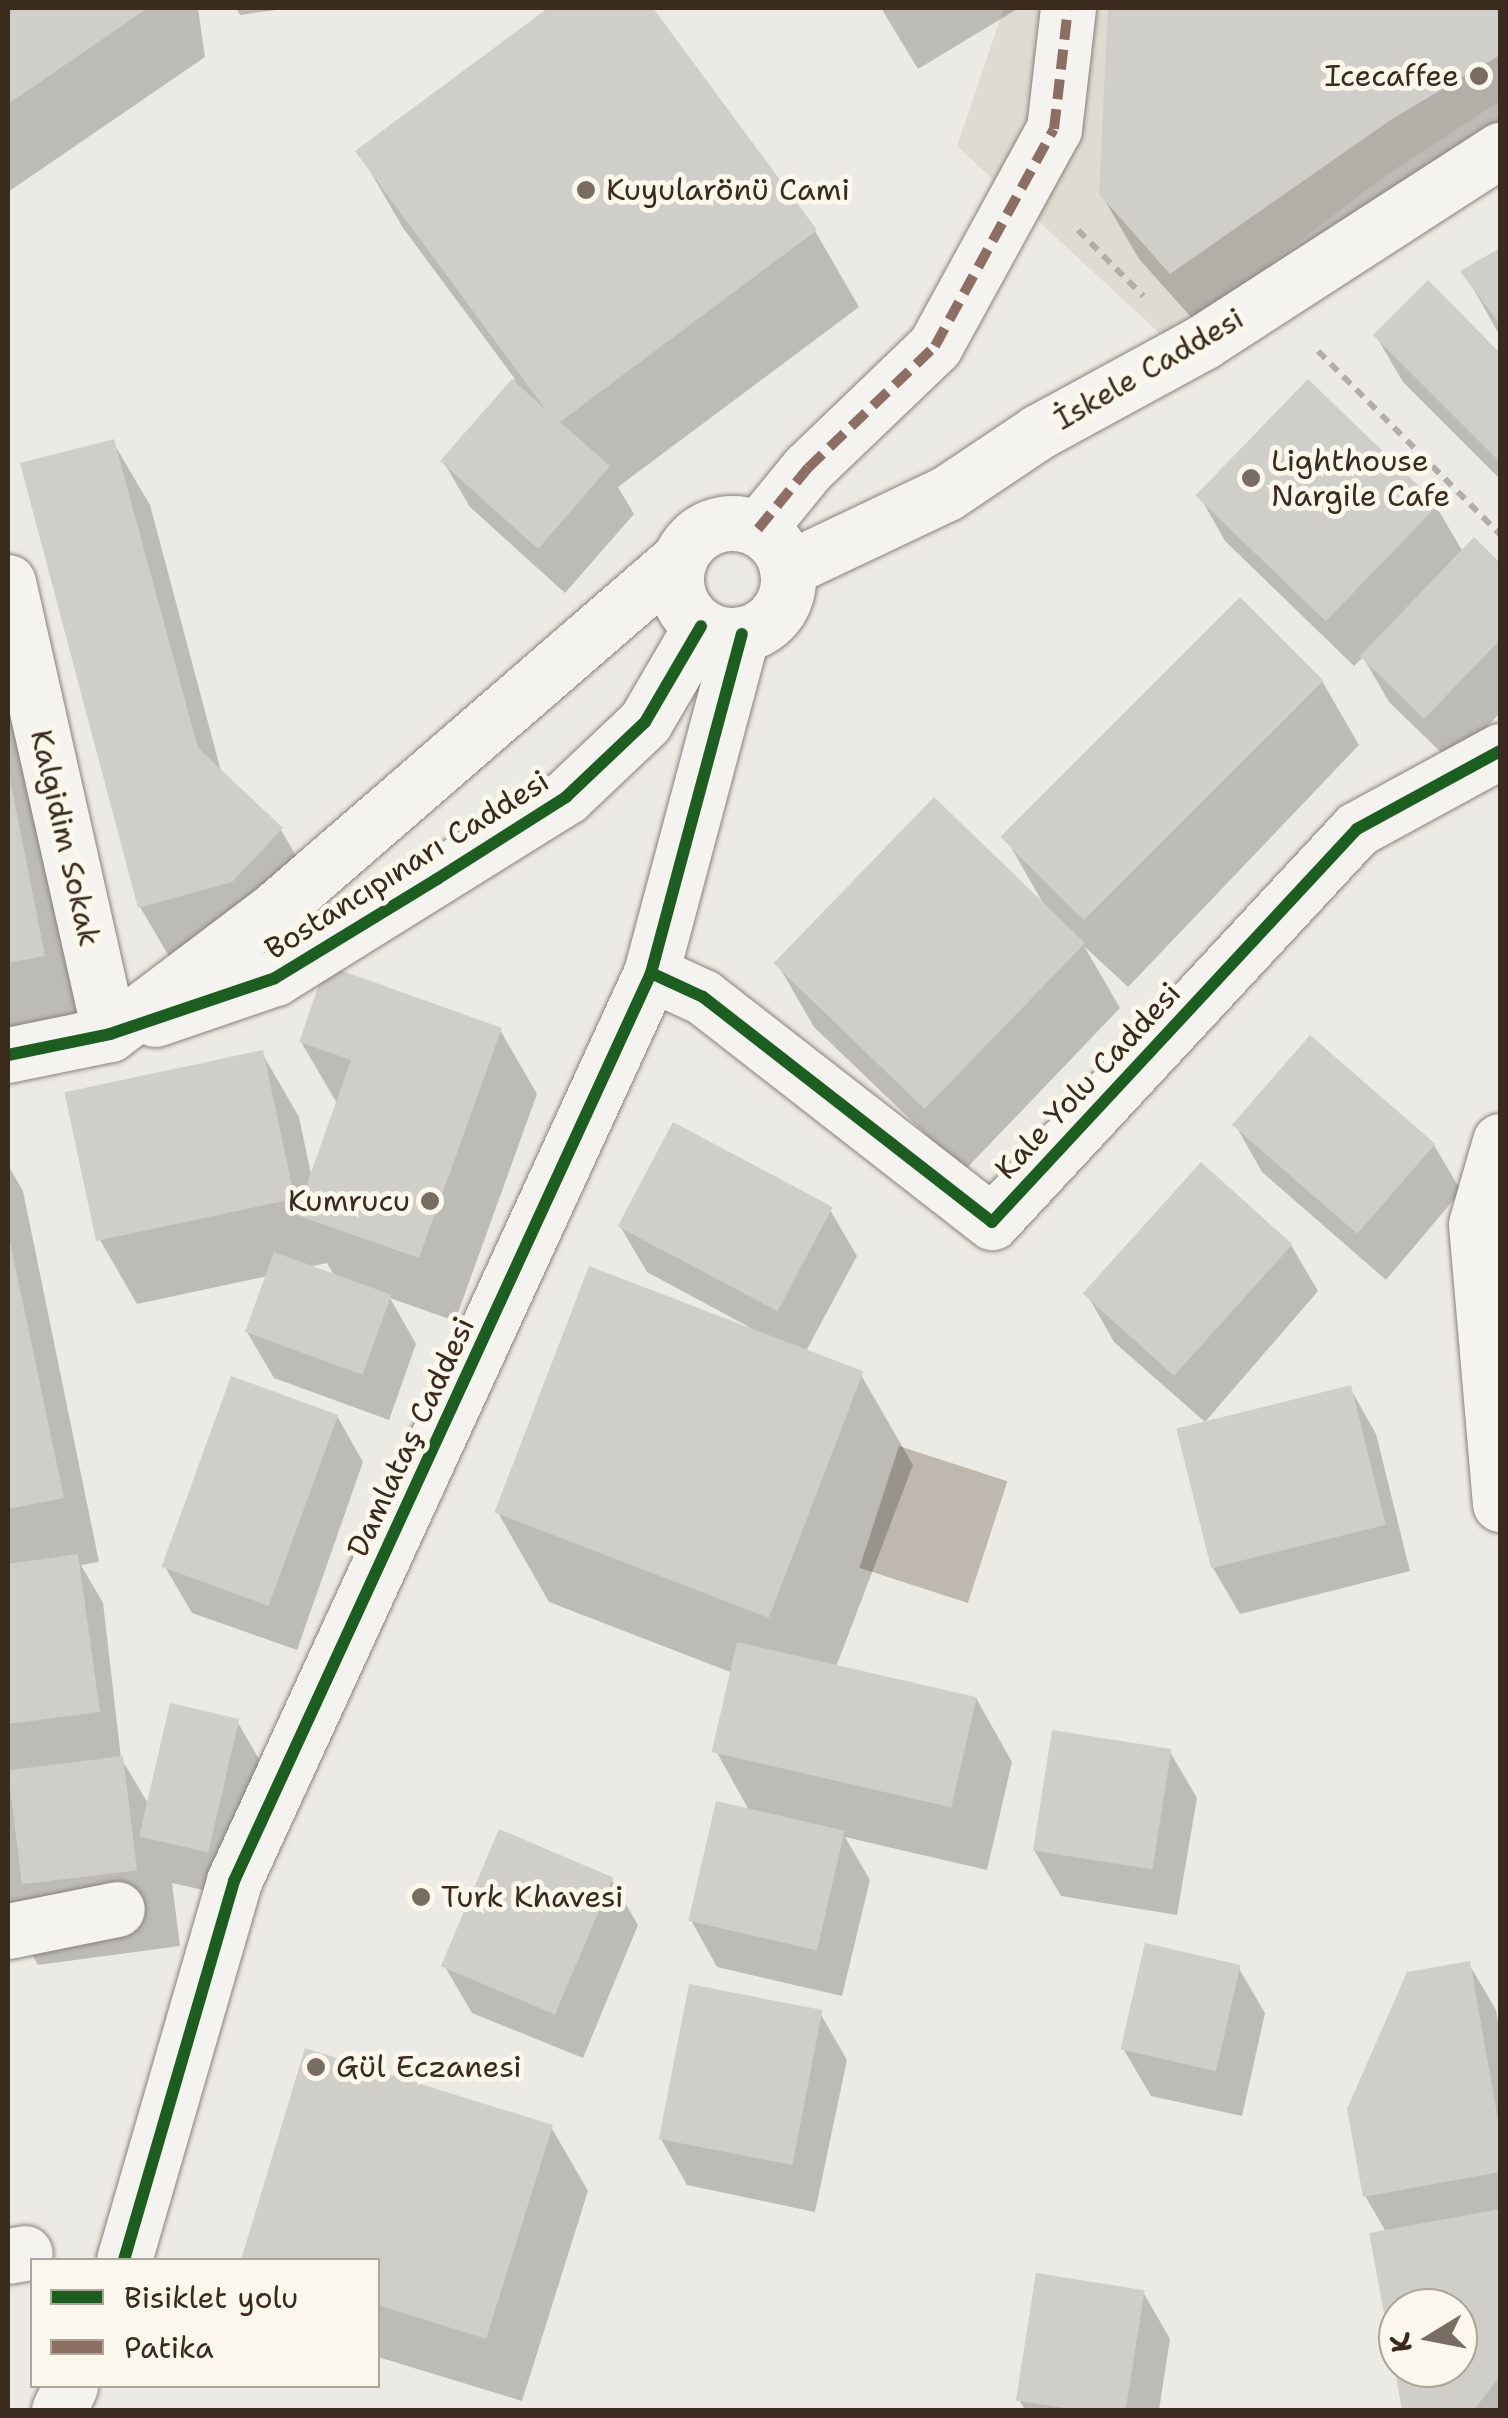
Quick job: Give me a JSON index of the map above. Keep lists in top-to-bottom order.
{
  "streets": {
    "street": [
      "İskele Caddesi",
      "Kalgidim Sokak",
      "Bostancıpınarı Caddesi",
      "Kale Yolu Caddesi",
      "Damlataş Caddesi"
    ]
  },
  "crossings": [
    ["İskele Caddesi", "Bostancıpınarı Caddesi"],
    ["İskele Caddesi", "Damlataş Caddesi"],
    ["Kalgidim Sokak", "Bostancıpınarı Caddesi"],
    ["Bostancıpınarı Caddesi", "Damlataş Caddesi"],
    ["Kale Yolu Caddesi", "Damlataş Caddesi"]
  ],
  "places": [
    "Icecaffee",
    "Kuyularönü Cami",
    "Lighthouse Nargile Cafe",
    "Kumrucu",
    "Turk Khavesi",
    "Gül Eczanesi"
  ],
  "legend": ["Bisiklet yolu", "Patika"],
  "north": "left"
}
